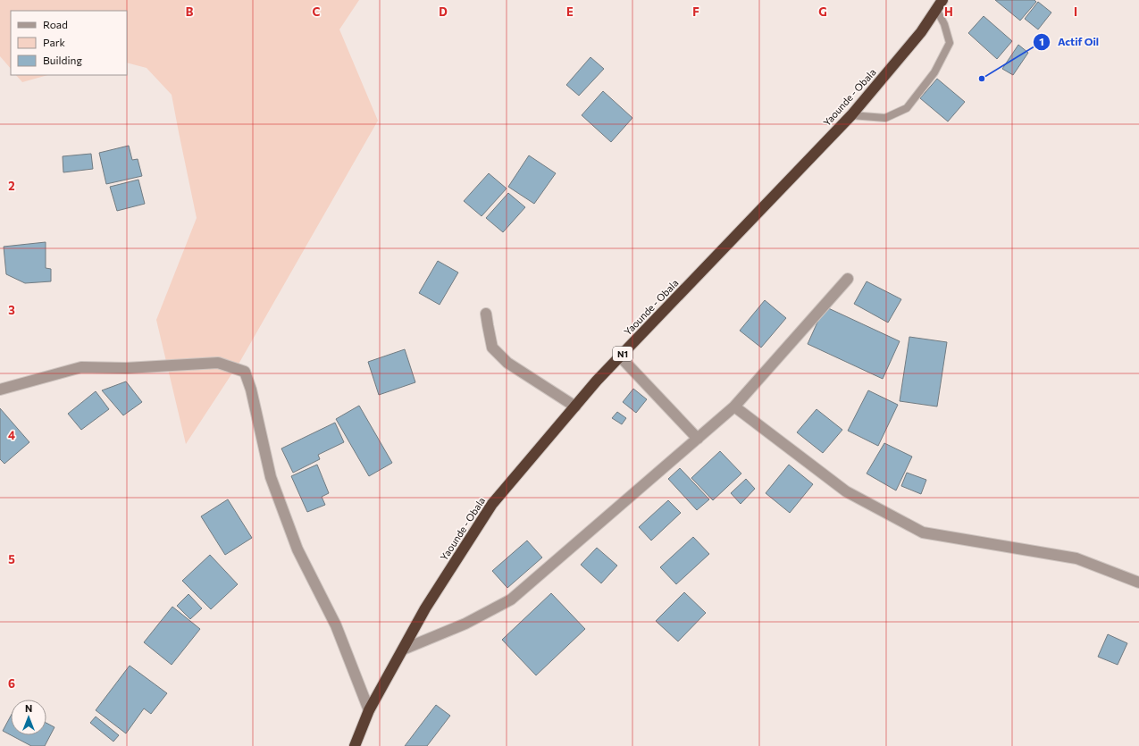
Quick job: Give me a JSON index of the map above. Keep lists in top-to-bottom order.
{
  "streets": {
    "highway": ["Yaounde - Obala", "N1"]
  },
  "places": ["Actif Oil"],
  "legend": ["Road", "Park", "Building"],
  "north": "top",
  "grid": {
    "columns": [
      "B",
      "C",
      "D",
      "E",
      "F",
      "G",
      "H",
      "I"
    ],
    "rows": [
      "2",
      "3",
      "4",
      "5",
      "6"
    ]
  }
}
